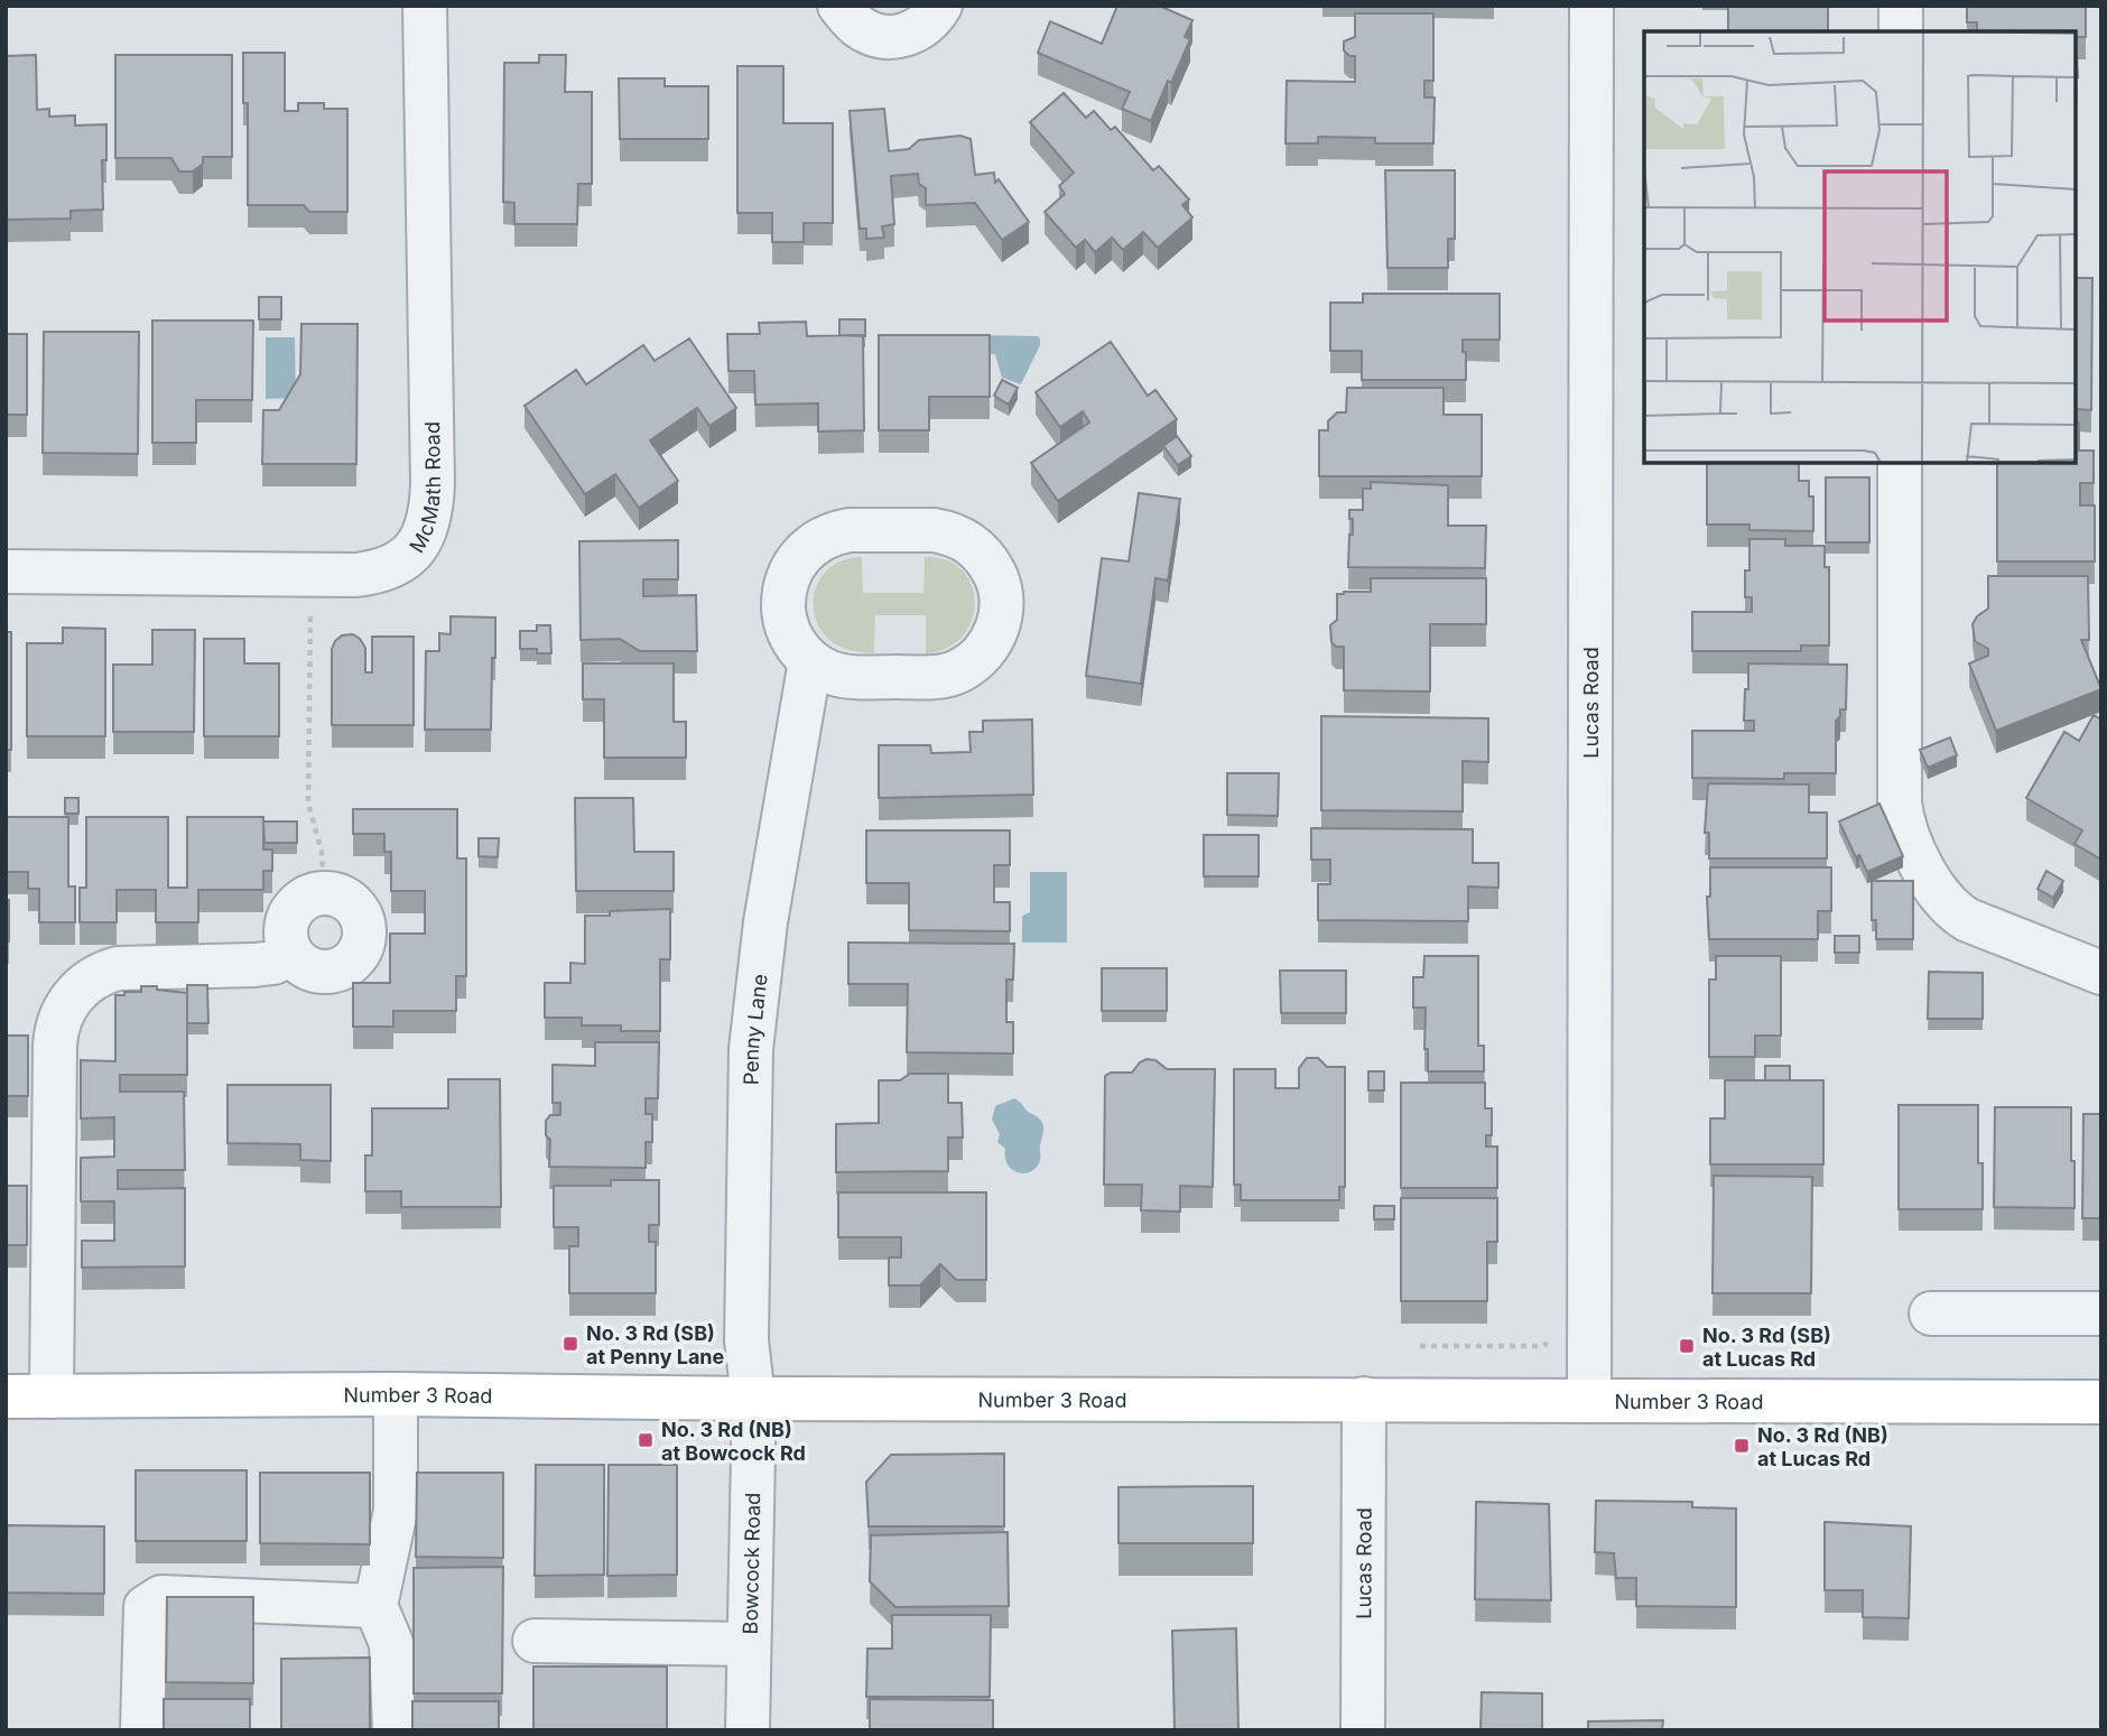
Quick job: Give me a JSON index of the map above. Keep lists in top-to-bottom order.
{
  "streets": {
    "main road": ["Number 3 Road"],
    "street": [
      "McMath Road",
      "Lucas Road",
      "Penny Lane",
      "Bowcock Road"
    ]
  },
  "crossings": [
    ["Lucas Road", "Number 3 Road"],
    ["Penny Lane", "Number 3 Road"],
    ["Penny Lane", "Bowcock Road"],
    ["Number 3 Road", "Bowcock Road"]
  ],
  "places": {
    "transit": [
      "No. 3 Rd (SB) at Penny Lane",
      "No. 3 Rd (SB) at Lucas Rd",
      "No. 3 Rd (NB) at Bowcock Rd",
      "No. 3 Rd (NB) at Lucas Rd"
    ]
  }
}
